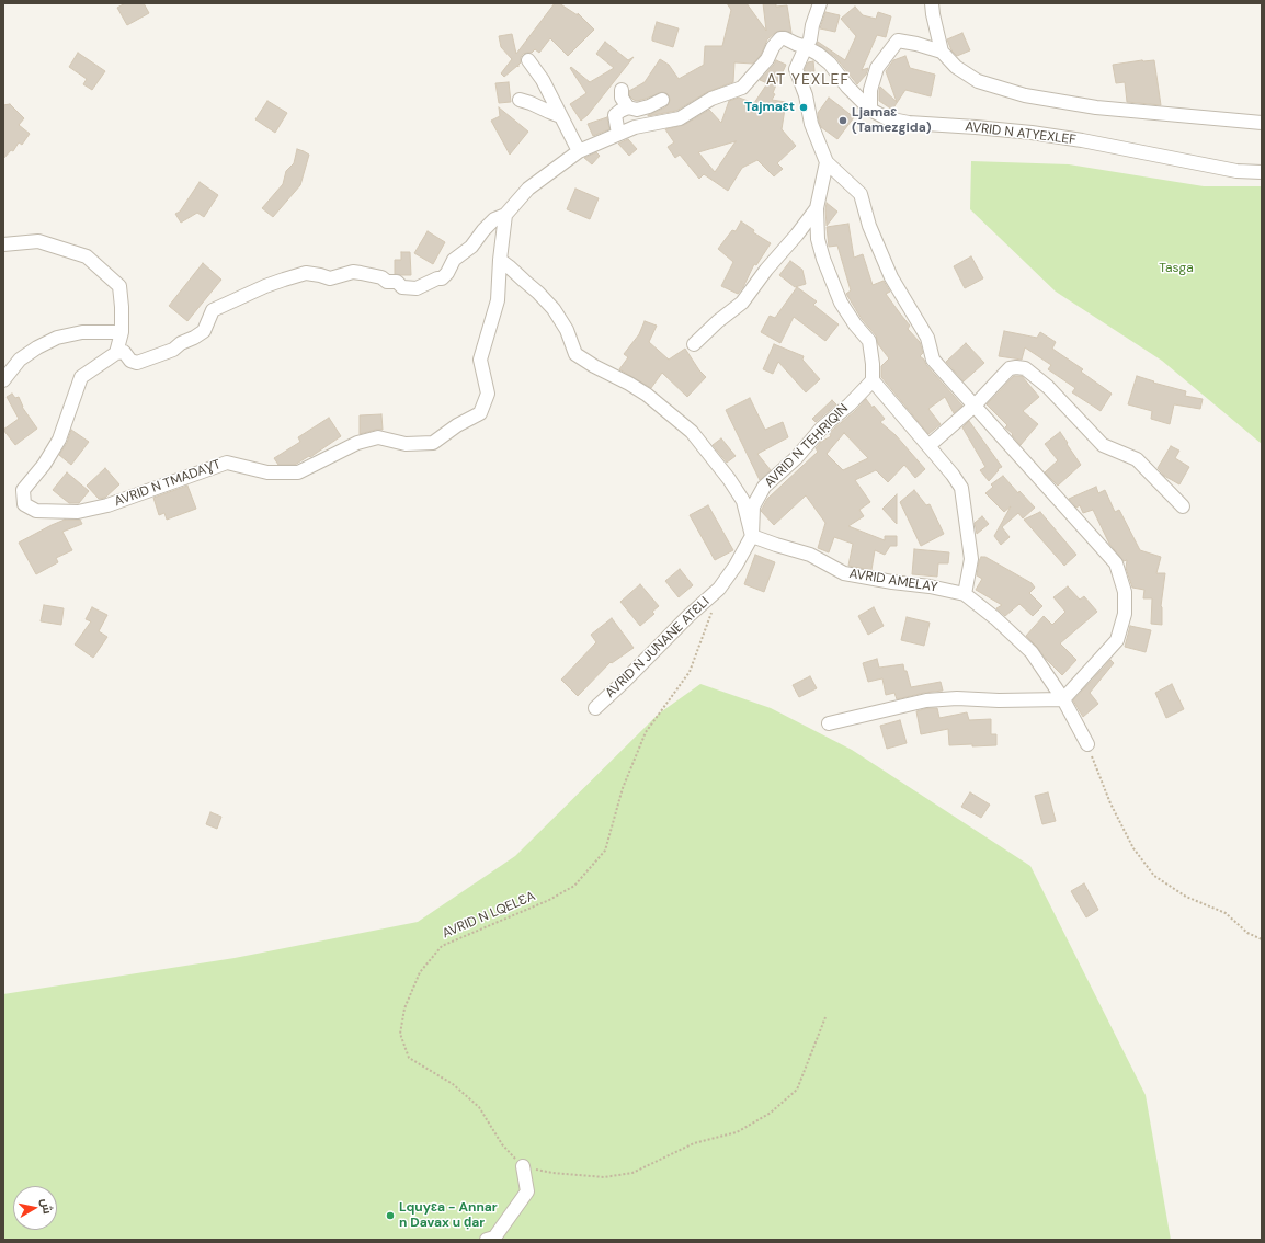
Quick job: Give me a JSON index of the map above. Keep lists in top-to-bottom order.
{
  "streets": {
    "street": [
      "AVRID N ATYEXLEF",
      "AVRID N TEḤṚIQIN",
      "AVRID N TMADAƔT",
      "AVRID AMELAY",
      "AVRID N JUNANE ATƐLI"
    ],
    "path": ["AVRID N LQELƐA"]
  },
  "crossings": [
    ["AVRID N TEḤṚIQIN", "AVRID AMELAY"],
    ["AVRID N TEḤṚIQIN", "AVRID N JUNANE ATƐLI"]
  ],
  "districts": ["AT YEXLEF"],
  "parks": ["Tasga"],
  "places": ["Tajmaɛt", "Ljamaɛ (Tamezgida)", "Lquyɛa - Annar n Davax u ḍar"],
  "north": "right"
}
